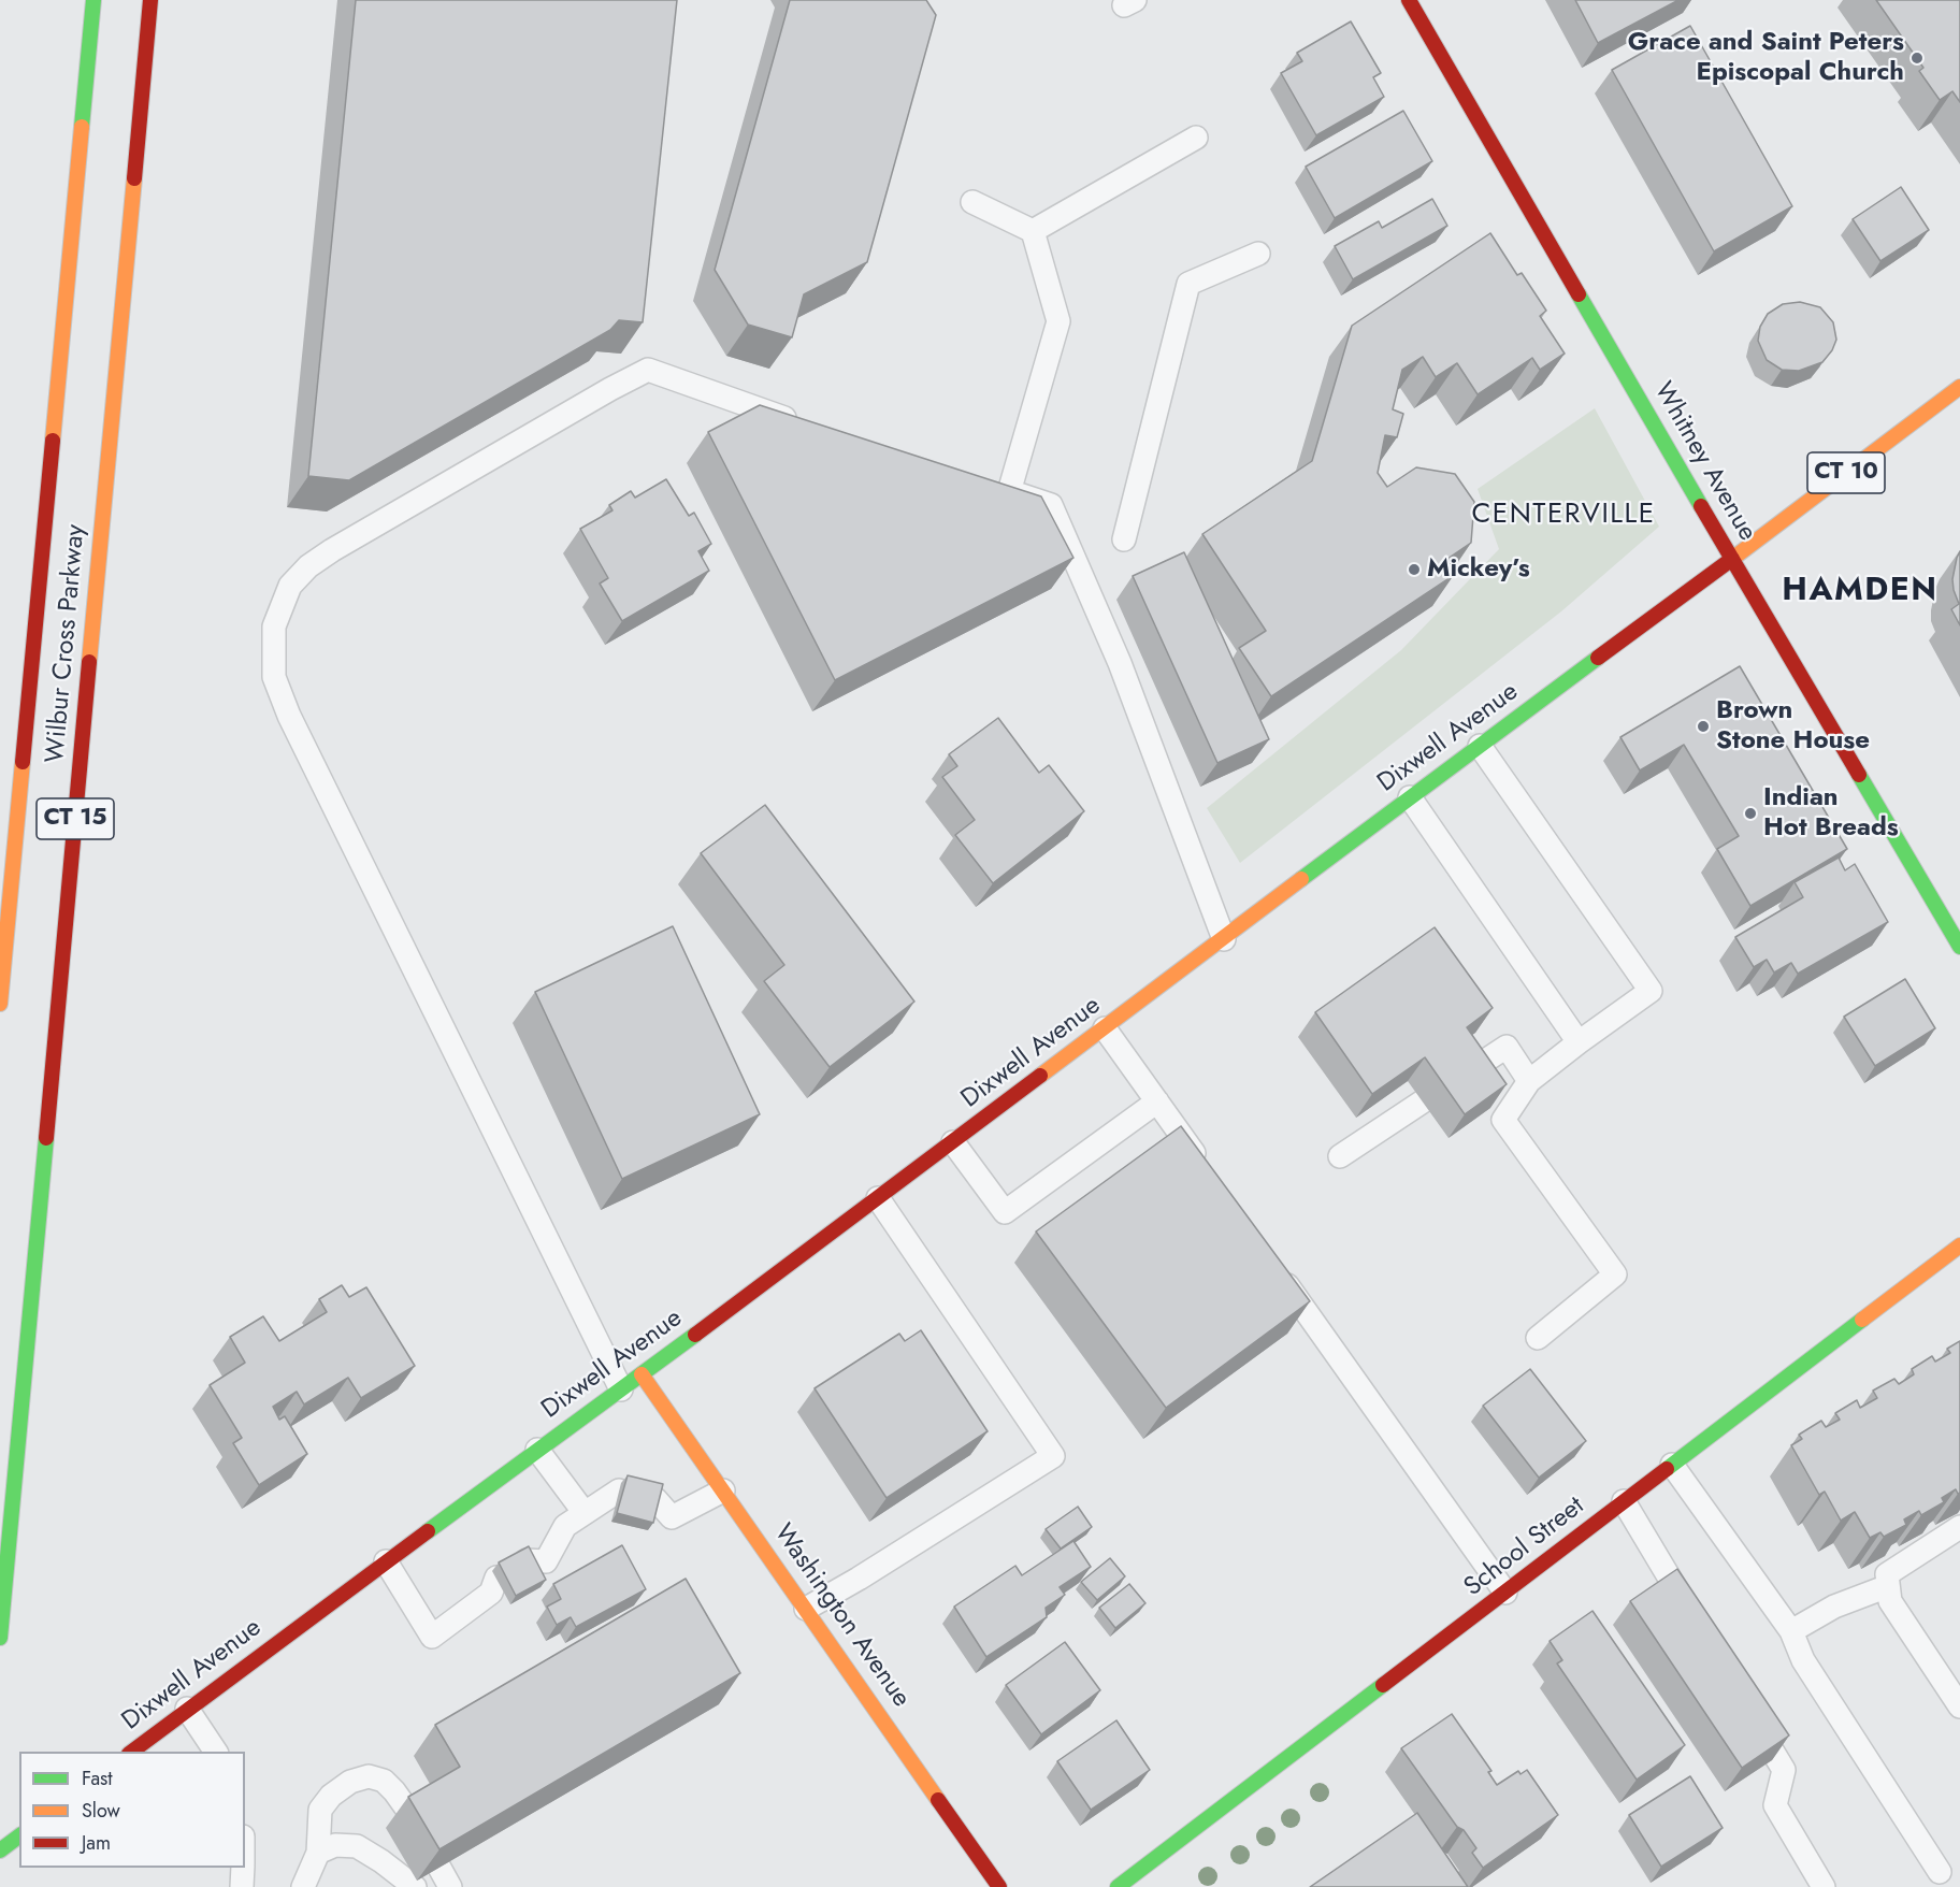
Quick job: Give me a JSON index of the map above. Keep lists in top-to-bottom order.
{
  "streets": {
    "main road": [
      "Whitney Avenue",
      "CT 10",
      "Wilbur Cross Parkway",
      "Dixwell Avenue",
      "CT 15",
      "School Street",
      "Washington Avenue"
    ]
  },
  "crossings": [
    ["Whitney Avenue", "Dixwell Avenue"],
    ["Dixwell Avenue", "Washington Avenue"]
  ],
  "districts": ["CENTERVILLE", "HAMDEN"],
  "places": [
    "Grace and Saint Peters Episcopal Church",
    "Mickey’s",
    "Brown Stone House",
    "Indian Hot Breads"
  ],
  "legend": ["Fast", "Slow", "Jam"]
}
